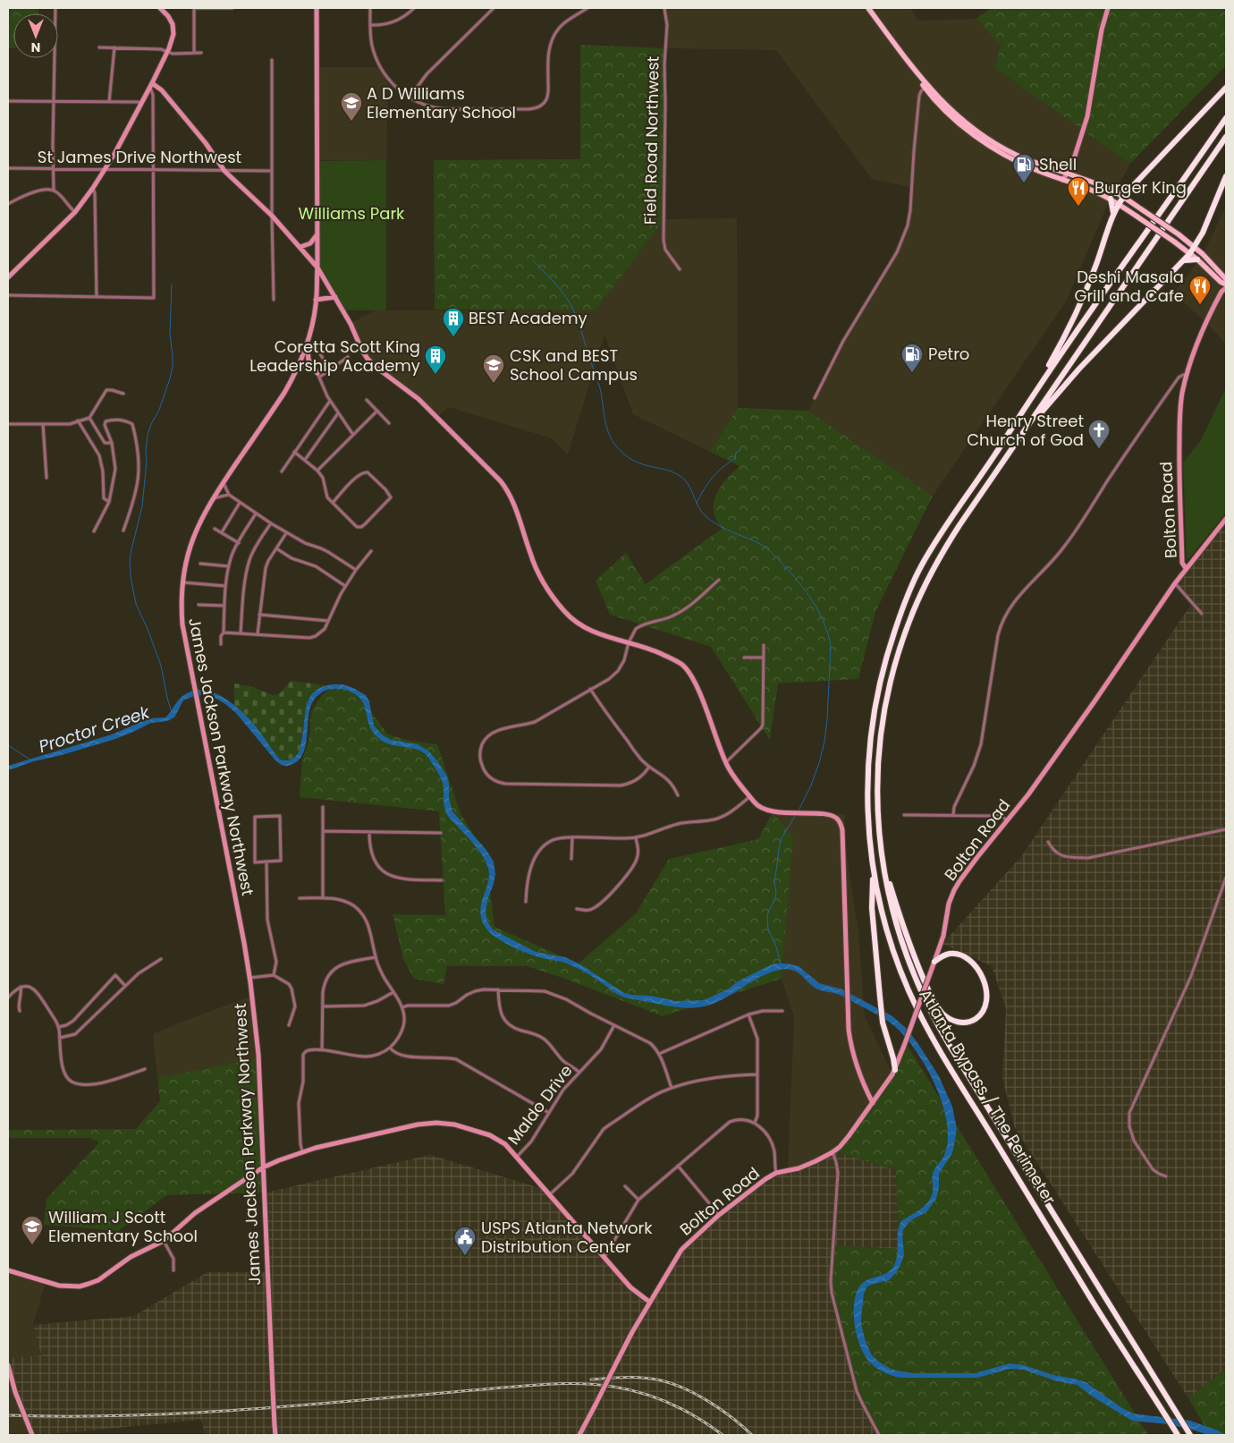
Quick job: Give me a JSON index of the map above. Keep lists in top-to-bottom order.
{
  "streets": {
    "highway": ["Atlanta Bypass / The Perimeter"],
    "street": [
      "Field Road Northwest",
      "St James Drive Northwest",
      "Bolton Road",
      "James Jackson Parkway Northwest",
      "Maldo Drive"
    ]
  },
  "water": ["Proctor Creek"],
  "parks": ["Williams Park"],
  "places": {
    "school or university": ["A D Williams Elementary School", "CSK and BEST School Campus", "William J Scott Elementary School"],
    "fuel station": ["Shell", "Petro"],
    "restaurant": ["Burger King", "Deshi Masala Grill and Cafe"],
    "building": ["BEST Academy", "Coretta Scott King Leadership Academy"],
    "church": ["Henry Street Church of God"],
    "public building": ["USPS Atlanta Network Distribution Center"]
  },
  "north": "bottom"
}
